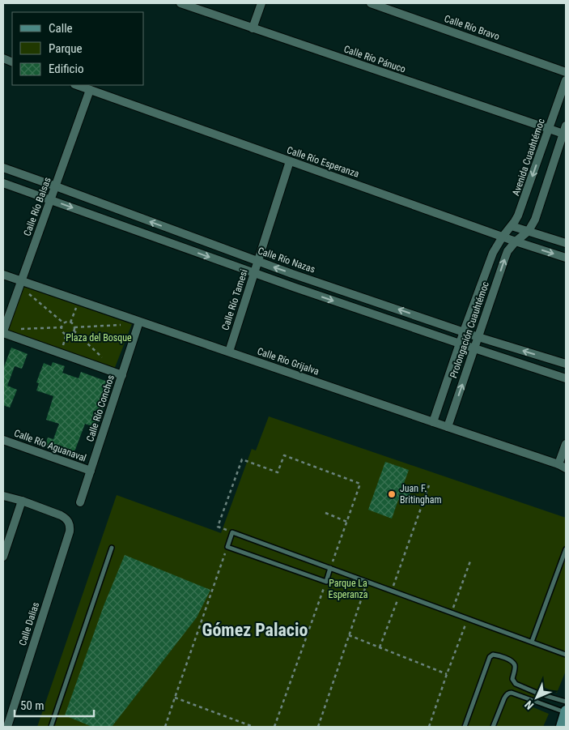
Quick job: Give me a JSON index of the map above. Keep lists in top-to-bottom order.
{
  "streets": {
    "street": [
      "Calle Río Bravo",
      "Calle Río Pánuco",
      "Avenida Cuauhtémoc",
      "Calle Río Esperanza",
      "Calle Río Balsas",
      "Calle Río Nazas",
      "Calle Río Tamesi",
      "Prolongación Cuauhtémoc",
      "Calle Río Grijalva",
      "Calle Río Conchos",
      "Calle Río Aguanaval",
      "Calle Dalias"
    ]
  },
  "crossings": [
    ["Calle Río Pánuco", "Avenida Cuauhtémoc"],
    ["Avenida Cuauhtémoc", "Calle Río Esperanza"],
    ["Avenida Cuauhtémoc", "Prolongación Cuauhtémoc"],
    ["Calle Río Esperanza", "Calle Río Balsas"],
    ["Calle Río Esperanza", "Calle Río Tamesi"],
    ["Calle Río Esperanza", "Prolongación Cuauhtémoc"],
    ["Calle Río Balsas", "Calle Río Nazas"],
    ["Calle Río Balsas", "Calle Río Grijalva"],
    ["Calle Río Nazas", "Calle Río Tamesi"],
    ["Calle Río Nazas", "Prolongación Cuauhtémoc"],
    ["Calle Río Tamesi", "Calle Río Grijalva"],
    ["Prolongación Cuauhtémoc", "Calle Río Grijalva"],
    ["Calle Río Grijalva", "Calle Río Conchos"],
    ["Calle Río Conchos", "Calle Río Aguanaval"]
  ],
  "districts": ["Gómez Palacio"],
  "parks": ["Plaza del Bosque", "Parque La Esperanza"],
  "places": ["Juan F. Britingham"],
  "legend": ["Calle", "Parque", "Edificio"],
  "scale_bar": "50 m",
  "north": "bottom left"
}
